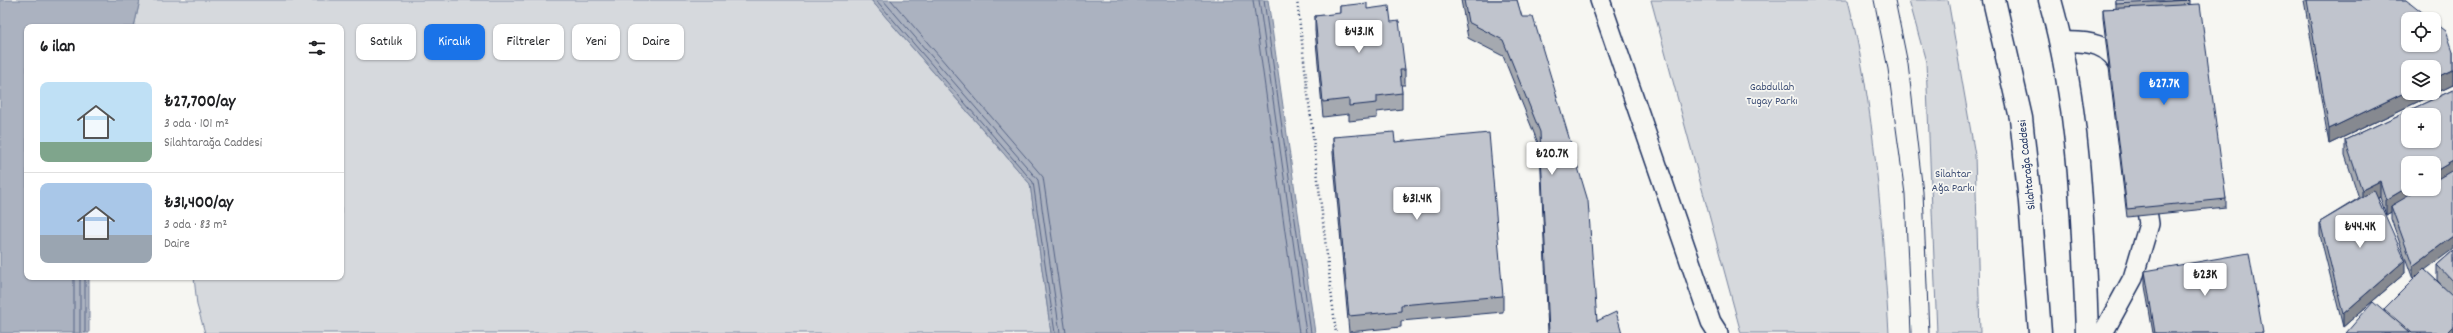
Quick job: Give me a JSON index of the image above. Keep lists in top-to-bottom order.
{
  "streets": {
    "main road": ["Silahtarağa Caddesi"]
  },
  "parks": ["Gabdullah Tugay Parkı", "Silahtar Ağa Parkı"],
  "page": {
    "map_buttons": ["+", "−"],
    "price": [
      "₺43.1K",
      "₺27.7K",
      "₺20.7K",
      "₺31.4K",
      "₺44.4K",
      "₺23K"
    ],
    "chip": [
      "Satılık",
      "Kiralık",
      "Filtreler",
      "Yeni",
      "Daire"
    ],
    "heading": "6 ilan",
    "list": [
      {
        "name": "₺27,700/ay",
        "note": "3 oda · 101 m² · Silahtarağa Caddesi"
      },
      {
        "name": "₺31,400/ay",
        "note": "3 oda · 83 m² · Daire"
      }
    ]
  }
}
